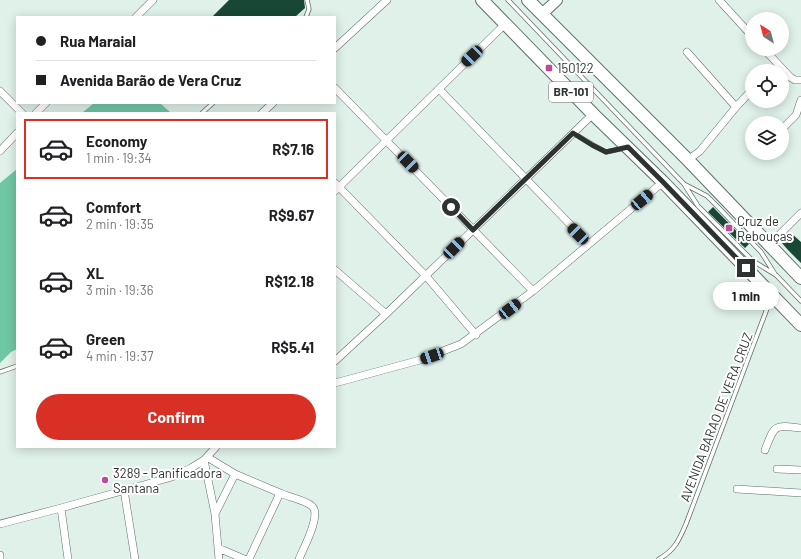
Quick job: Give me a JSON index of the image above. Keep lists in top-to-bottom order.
{
  "streets": {
    "highway": ["BR-101"],
    "lane": ["AVENIDA BARAO DE VERA CRUZ"]
  },
  "crossings": [
    ["BR-101", "AVENIDA BARAO DE VERA CRUZ"]
  ],
  "places": {
    "transit": ["150122", "Cruz de Rebouças"],
    "other": ["3289 - Panificadora Santana"]
  },
  "north": "top left",
  "page": {
    "banner": ["Rua Maraial", "Avenida Barão de Vera Cruz"],
    "list": [
      {
        "name": "Economy",
        "note": "1 min · 19:34",
        "value": "R$7.16"
      },
      {
        "name": "Comfort",
        "note": "2 min · 19:35",
        "value": "R$9.67"
      },
      {
        "name": "XL",
        "note": "3 min · 19:36",
        "value": "R$12.18"
      },
      {
        "name": "Green",
        "note": "4 min · 19:37",
        "value": "R$5.41"
      }
    ],
    "bubble": "1 min",
    "buttons": "Confirm"
  }
}
